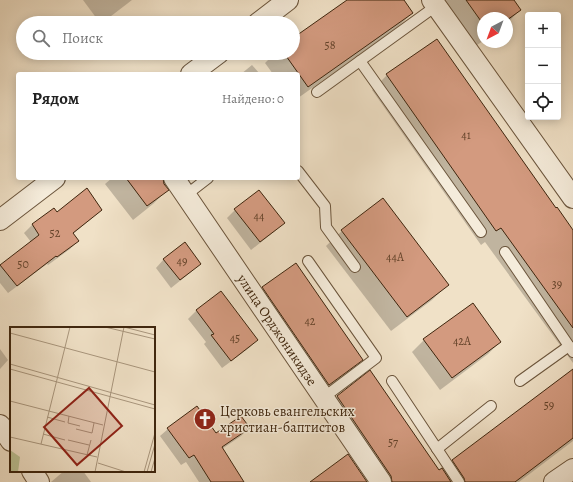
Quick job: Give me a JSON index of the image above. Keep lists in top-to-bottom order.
{
  "streets": {
    "street": ["улица Орджоникидзе"]
  },
  "places": {
    "church": ["Церковь евангельских христиан-баптистов"]
  },
  "house_numbers": [
    "58",
    "41",
    "44",
    "52",
    "44А",
    "49",
    "50",
    "39",
    "42",
    "45",
    "42А",
    "59",
    "57"
  ],
  "north": "bottom left",
  "page": {
    "map_buttons": ["+", "−"],
    "search": "Поиск",
    "heading": ["Рядом", "Найдено: 0"]
  }
}
